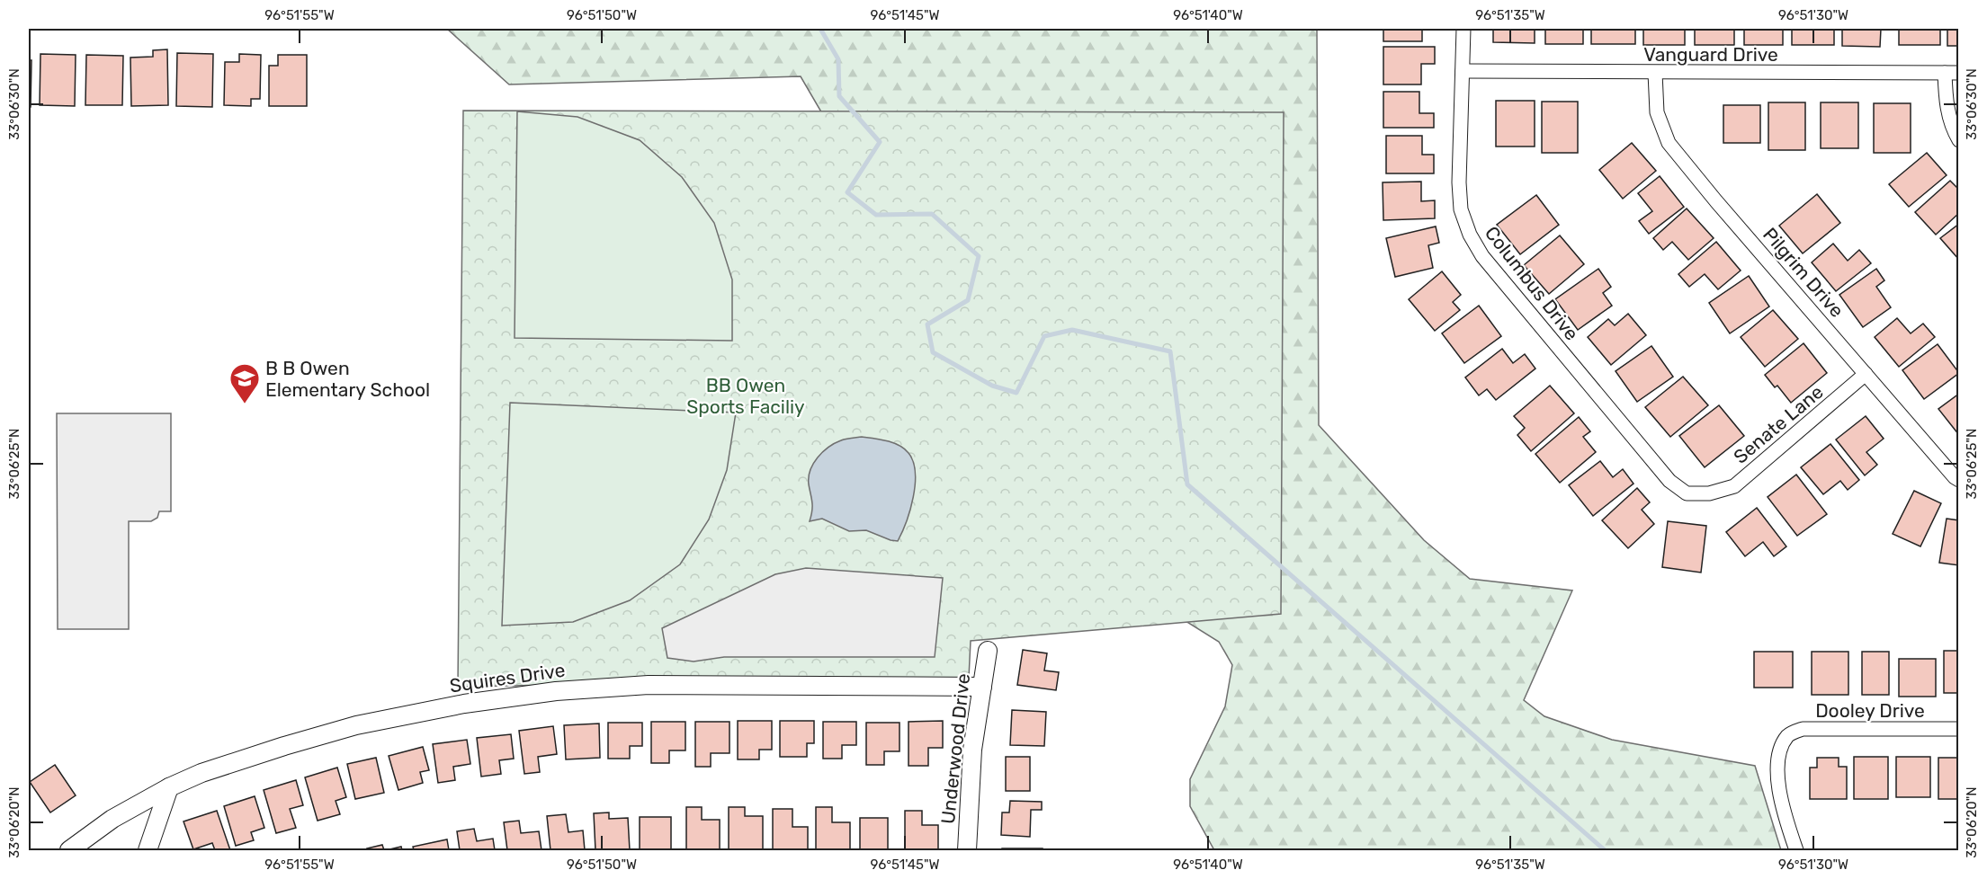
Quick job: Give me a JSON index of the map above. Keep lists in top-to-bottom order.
{
  "streets": {
    "street": [
      "Vanguard Drive",
      "Pilgrim Drive",
      "Columbus Drive",
      "Senate Lane",
      "Squires Drive",
      "Dooley Drive",
      "Underwood Drive"
    ]
  },
  "crossings": [
    ["Vanguard Drive", "Pilgrim Drive"],
    ["Vanguard Drive", "Columbus Drive"],
    ["Pilgrim Drive", "Senate Lane"],
    ["Columbus Drive", "Senate Lane"],
    ["Squires Drive", "Underwood Drive"]
  ],
  "parks": ["BB Owen Sports Faciliy"],
  "places": {
    "school or university": ["B B Owen Elementary School"]
  },
  "coordinates": [
    "96°51'55\"W",
    "96°51'50\"W",
    "96°51'45\"W",
    "96°51'40\"W",
    "96°51'35\"W",
    "96°51'30\"W",
    "33°06'30\"N",
    "33°06'25\"N",
    "33°06'20\"N"
  ]
}
